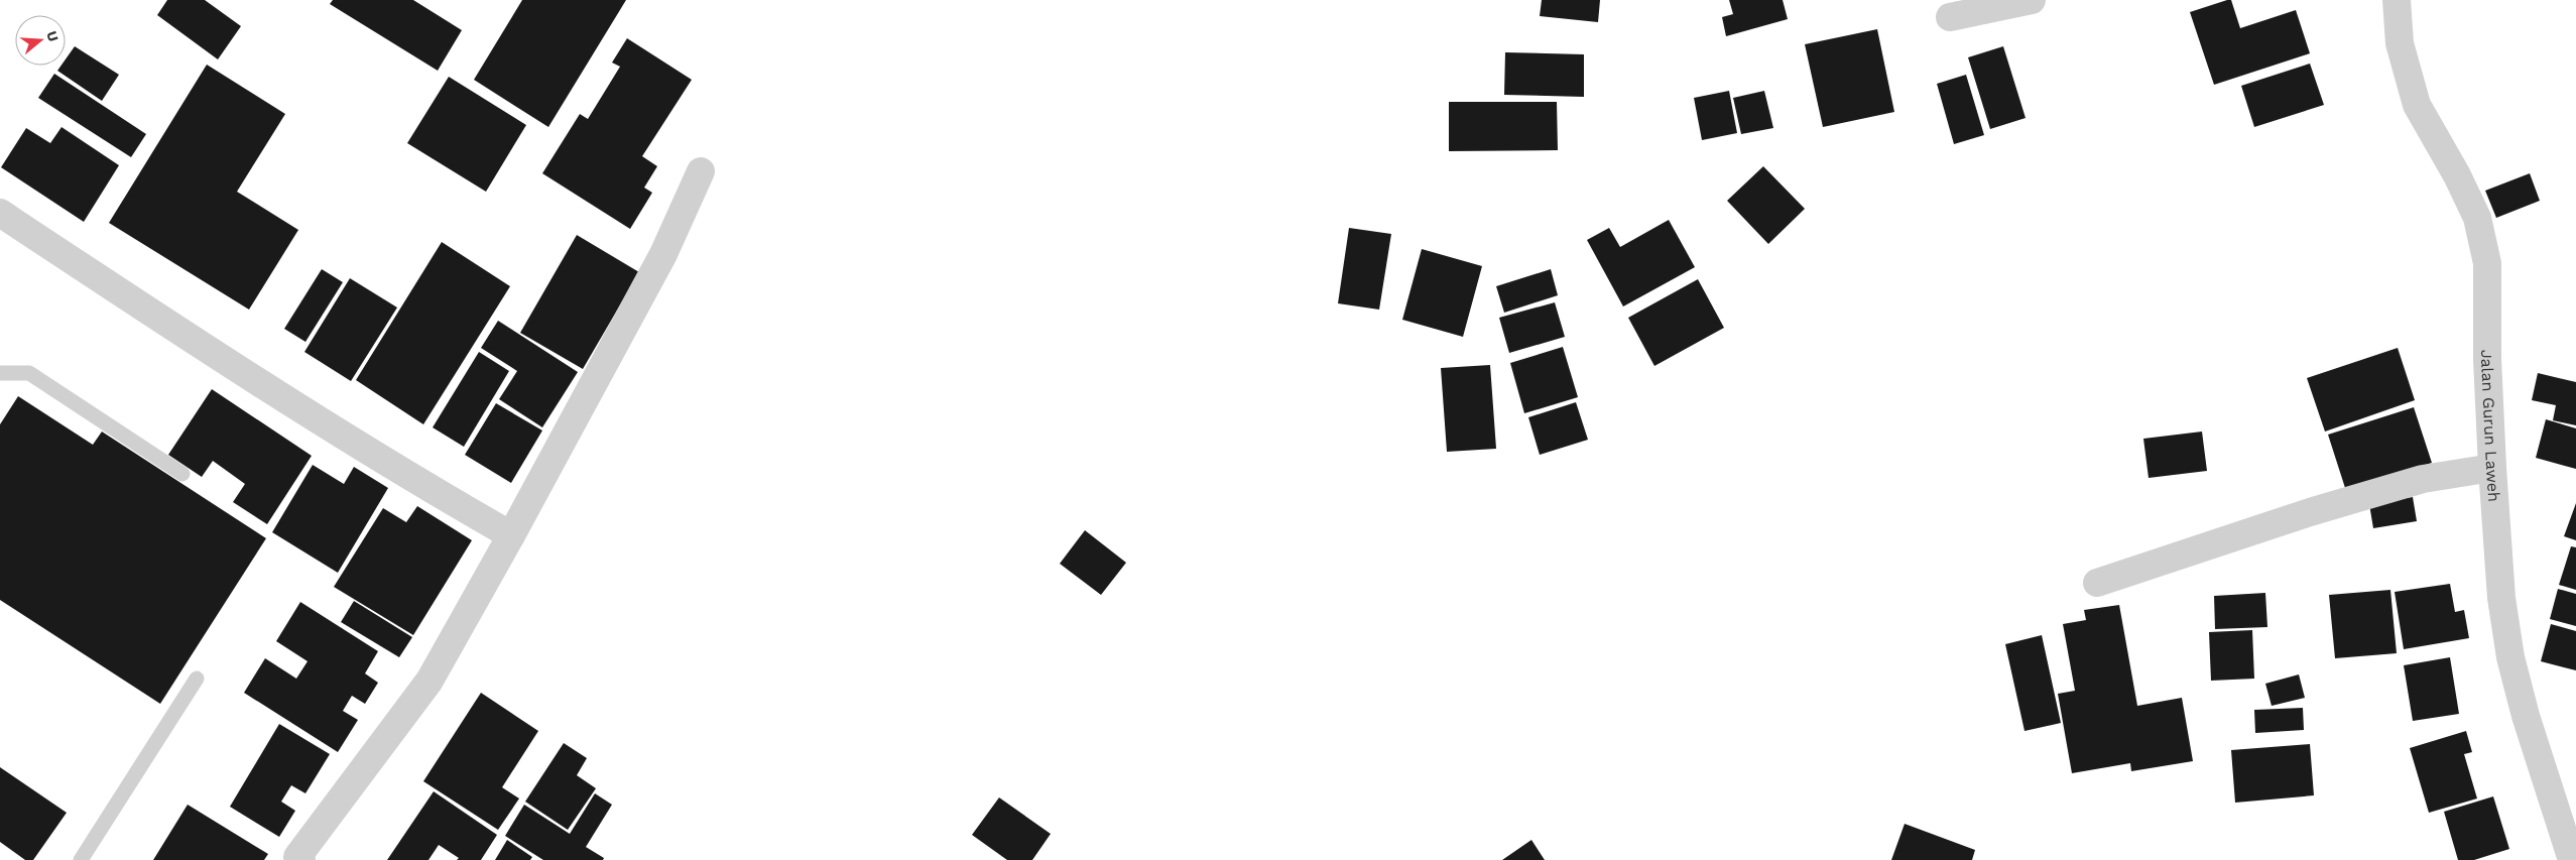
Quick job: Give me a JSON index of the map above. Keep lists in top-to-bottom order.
{
  "streets": {
    "street": ["Jalan Gurun Laweh"]
  },
  "north": "right"
}
